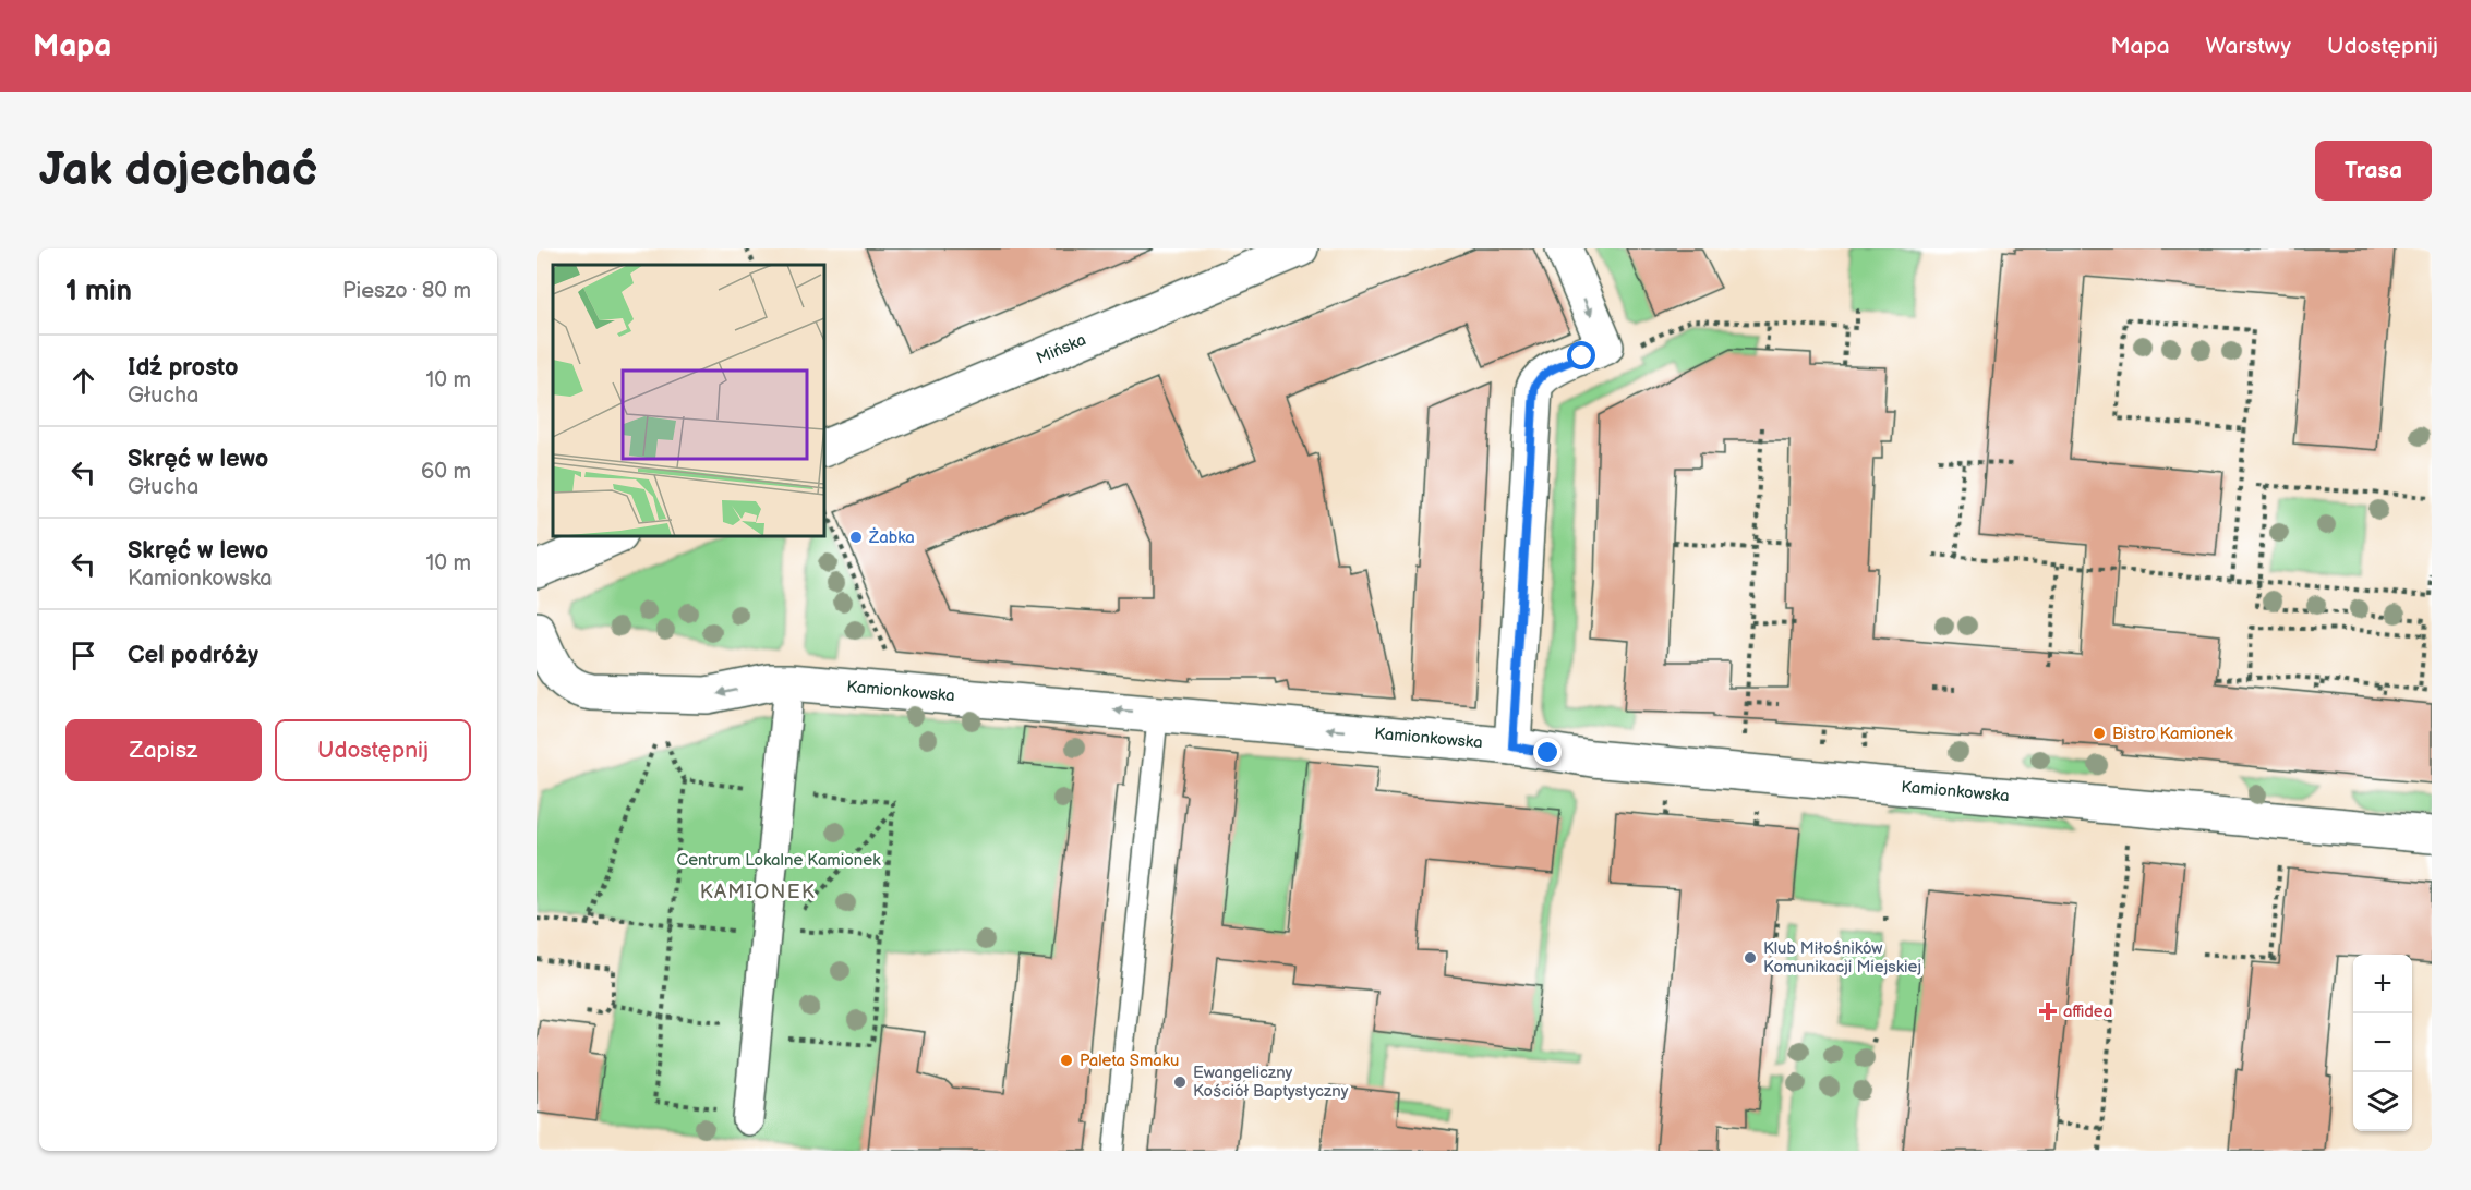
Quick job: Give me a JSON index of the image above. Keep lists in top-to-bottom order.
{
  "streets": {
    "street": ["Mińska", "Kamionkowska"]
  },
  "one_way": ["Kamionkowska"],
  "districts": ["KAMIONEK"],
  "parks": ["Centrum Lokalne Kamionek"],
  "places": {
    "other": [
      "Żabka",
      "Bistro Kamionek",
      "Klub Miłośników Komunikacji Miejskiej",
      "Paleta Smaku",
      "Ewangeliczny Kościół Baptystyczny"
    ],
    "health": ["affidea"]
  },
  "page": {
    "header": "Mapa",
    "nav": ["Mapa", "Warstwy", "Udostępnij"],
    "buttons": [
      "Trasa",
      ["Zapisz", "Udostępnij"]
    ],
    "title": "Jak dojechać",
    "heading": ["1 min", "Pieszo · 80 m"],
    "list": [
      ["Idź prosto", "Głucha", "10 m"],
      ["Skręć w lewo", "Głucha", "60 m"],
      ["Skręć w lewo", "Kamionkowska", "10 m"],
      "Cel podróży"
    ],
    "map_buttons": ["+", "−"]
  }
}
